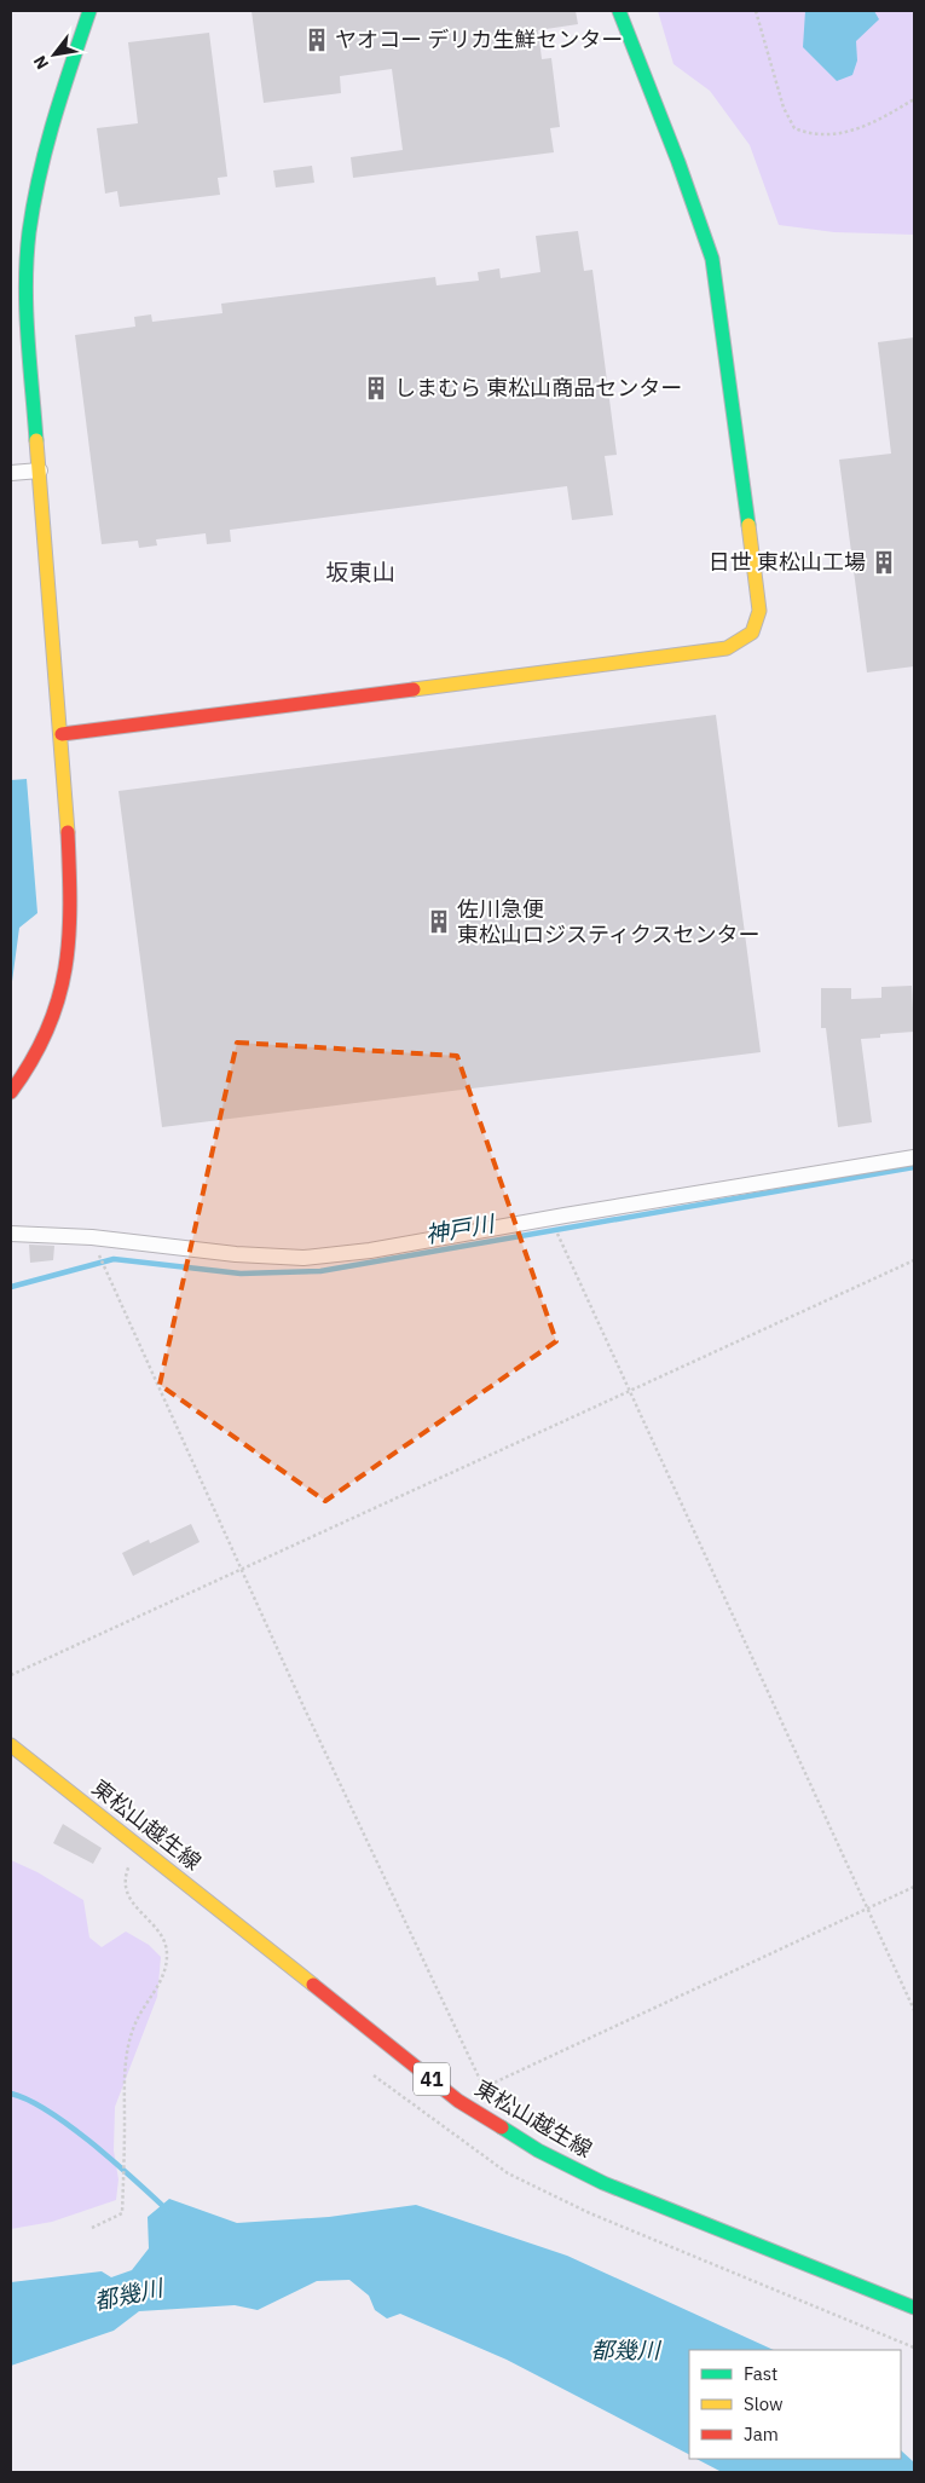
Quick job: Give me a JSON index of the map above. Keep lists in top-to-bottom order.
{
  "streets": {
    "street": ["東松山越生線", "41"]
  },
  "districts": ["坂東山"],
  "water": ["神戸川", "都幾川"],
  "places": {
    "building": [
      "ヤオコー デリカ生鮮センター",
      "しまむら 東松山商品センター",
      "日世 東松山工場",
      "佐川急便 東松山ロジスティクスセンター"
    ]
  },
  "legend": ["Fast", "Slow", "Jam"],
  "north": "bottom left"
}
